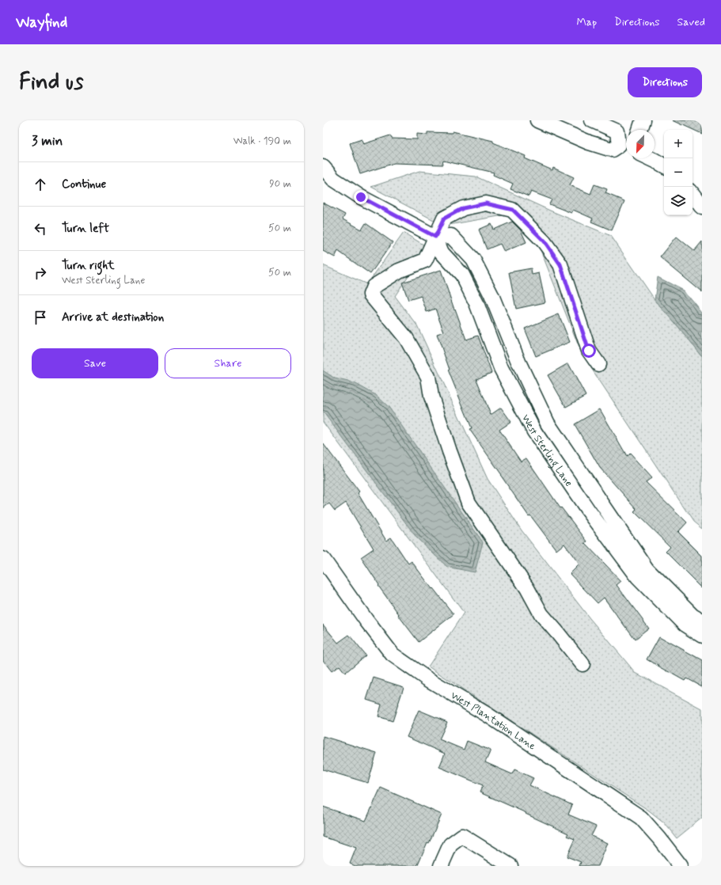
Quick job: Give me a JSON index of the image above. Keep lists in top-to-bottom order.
{
  "streets": {
    "street": ["West Sterling Lane", "West Plantation Lane"]
  },
  "north": "bottom left",
  "page": {
    "header": "Wayfind",
    "nav": ["Map", "Directions", "Saved"],
    "buttons": [
      "Directions",
      ["Save", "Share"]
    ],
    "title": "Find us",
    "heading": ["3 min", "Walk · 190 m"],
    "map_buttons": ["+", "−"],
    "list": [
      ["Continue", "90 m"],
      ["Turn left", "50 m"],
      ["Turn right", "West Sterling Lane", "50 m"],
      "Arrive at destination"
    ]
  }
}
